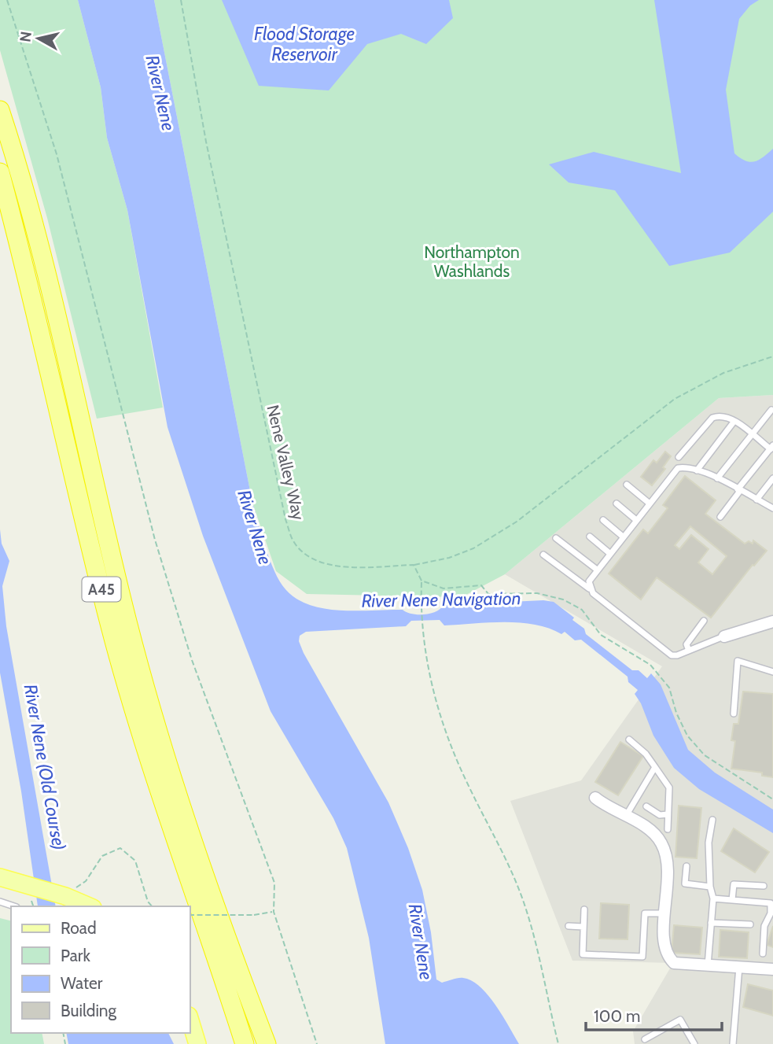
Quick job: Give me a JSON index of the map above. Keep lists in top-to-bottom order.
{
  "streets": {
    "highway": ["A45"],
    "path": ["Nene Valley Way"]
  },
  "water": [
    "Flood Storage Reservoir",
    "River Nene",
    "River Nene Navigation",
    "River Nene (Old Course)"
  ],
  "parks": ["Northampton Washlands"],
  "legend": [
    "Road",
    "Park",
    "Water",
    "Building"
  ],
  "scale_bar": "100 m",
  "north": "left"
}
